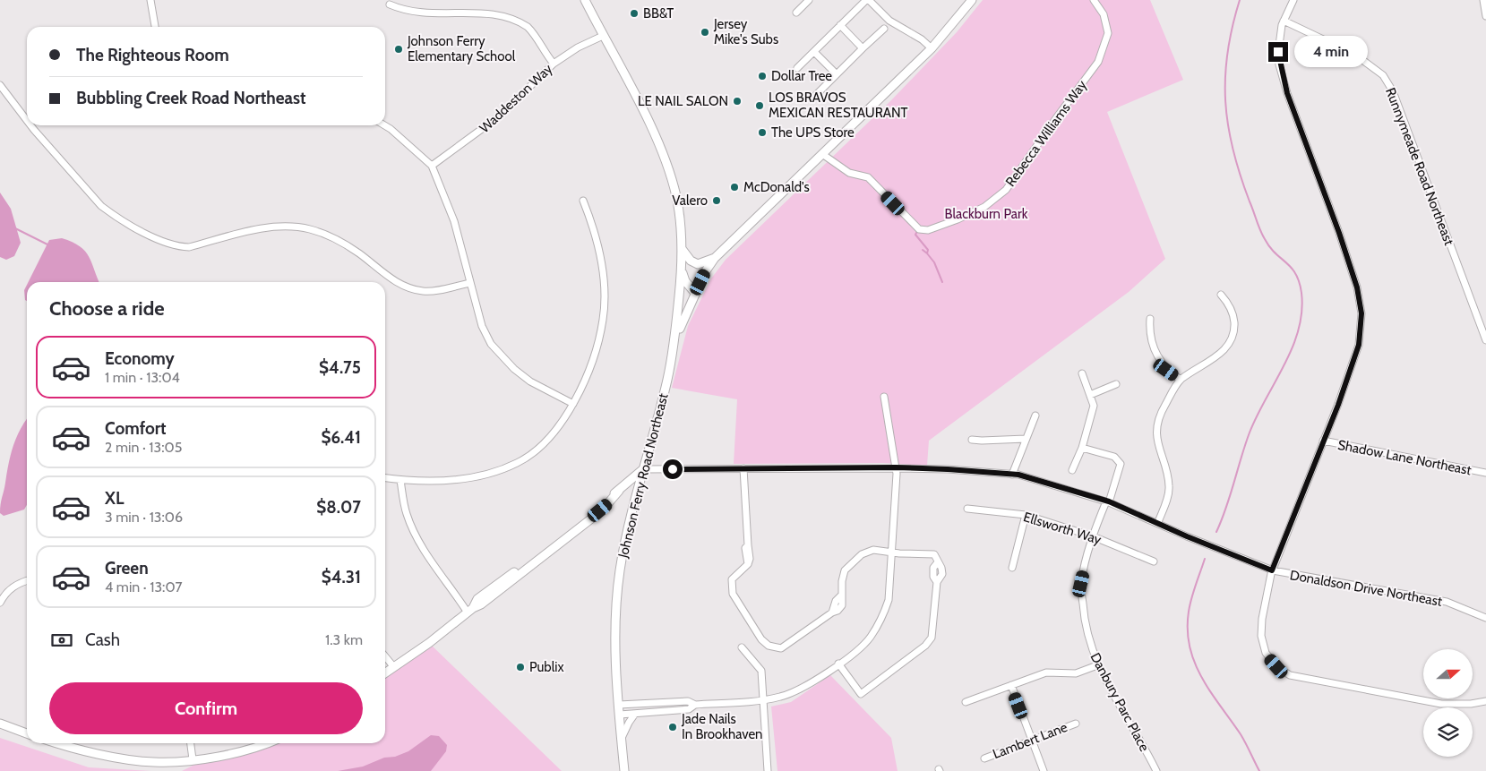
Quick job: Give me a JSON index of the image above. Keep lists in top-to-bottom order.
{
  "streets": {
    "main road": ["Johnson Ferry Road Northeast"],
    "street": [
      "Waddeston Way",
      "Rebecca Williams Way",
      "Runnymeade Road Northeast",
      "Shadow Lane Northeast",
      "Ellsworth Way",
      "Donaldson Drive Northeast",
      "Danbury Parc Place",
      "Lambert Lane"
    ]
  },
  "crossings": [
    ["Johnson Ferry Road Northeast", "Donaldson Drive Northeast"],
    ["Ellsworth Way", "Danbury Parc Place"],
    ["Donaldson Drive Northeast", "Danbury Parc Place"]
  ],
  "parks": ["Blackburn Park"],
  "places": [
    "BB&T",
    "Jersey Mike's Subs",
    "Johnson Ferry Elementary School",
    "Dollar Tree",
    "LE NAIL SALON",
    "LOS BRAVOS MEXICAN RESTAURANT",
    "The UPS Store",
    "McDonald's",
    "Valero",
    "Publix",
    "Jade Nails In Brookhaven"
  ],
  "north": "right",
  "page": {
    "banner": ["The Righteous Room", "Bubbling Creek Road Northeast"],
    "bubble": "4 min",
    "heading": "Choose a ride",
    "list": [
      {
        "name": "Economy",
        "note": "1 min · 13:04",
        "value": "$4.75"
      },
      {
        "name": "Comfort",
        "note": "2 min · 13:05",
        "value": "$6.41"
      },
      {
        "name": "XL",
        "note": "3 min · 13:06",
        "value": "$8.07"
      },
      {
        "name": "Green",
        "note": "4 min · 13:07",
        "value": "$4.31"
      }
    ],
    "pay": ["Cash", "1.3 km"],
    "buttons": "Confirm"
  }
}
